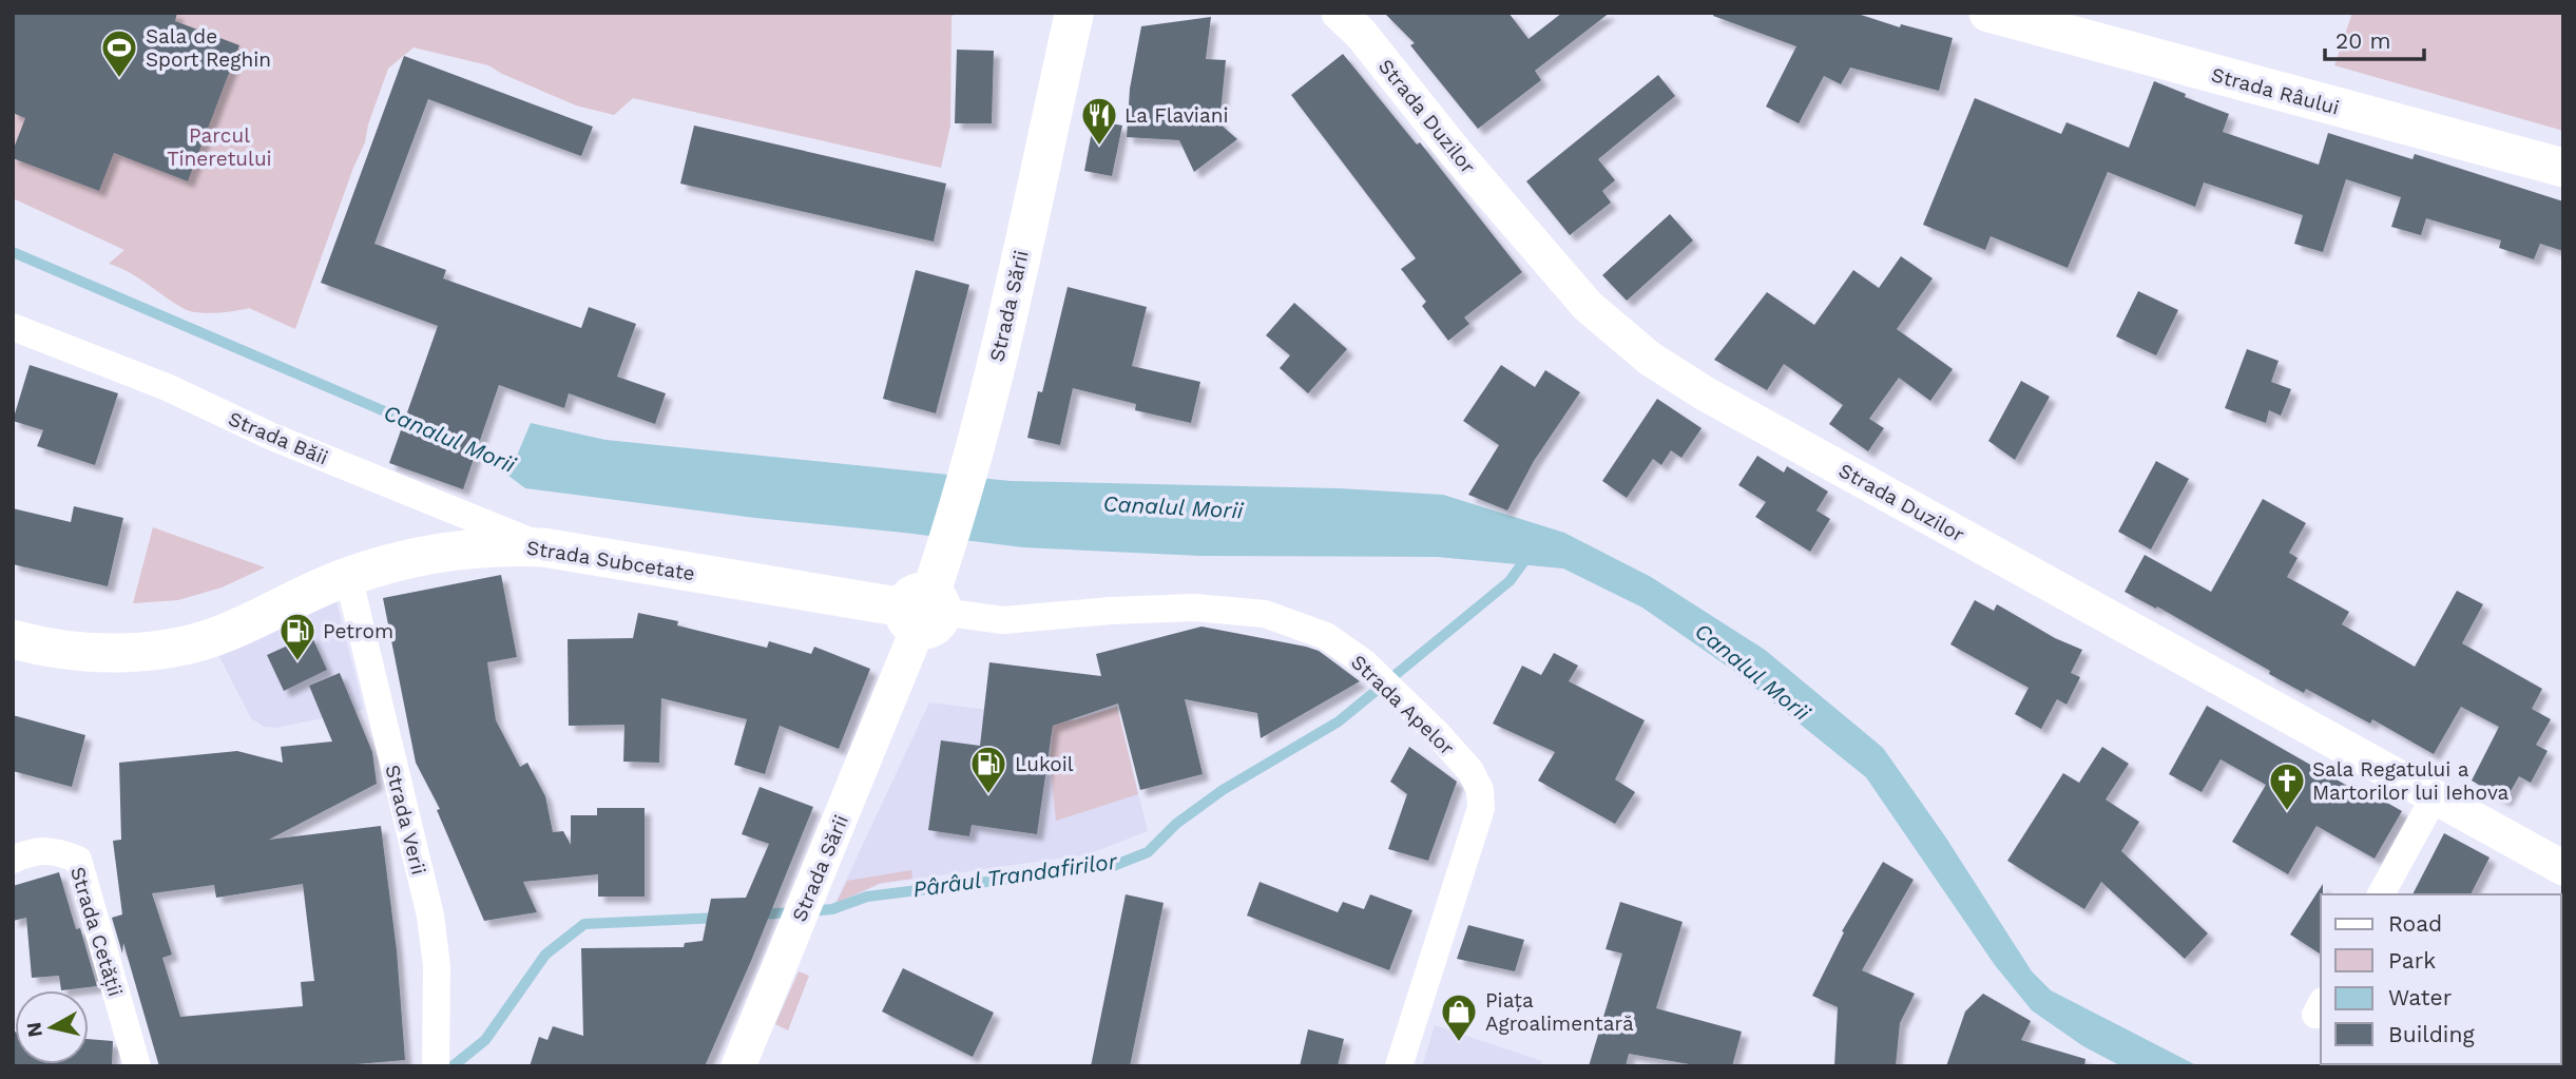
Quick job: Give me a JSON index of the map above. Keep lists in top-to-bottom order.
{
  "streets": {
    "main road": ["Strada Râului", "Strada Sării", "Strada Subcetate"],
    "street": [
      "Strada Duzilor",
      "Strada Băii",
      "Strada Apelor",
      "Strada Verii",
      "Strada Cetății"
    ]
  },
  "crossings": [
    ["Strada Sării", "Strada Subcetate"],
    ["Strada Sării", "Strada Apelor"],
    ["Strada Băii", "Strada Subcetate"],
    ["Strada Subcetate", "Strada Apelor"],
    ["Strada Subcetate", "Strada Verii"]
  ],
  "water": ["Canalul Morii", "Pârâul Trandafirilor"],
  "parks": ["Parcul Tineretului"],
  "places": {
    "sports": ["Sala de Sport Reghin"],
    "restaurant": ["La Flaviani"],
    "fuel station": ["Petrom", "Lukoil"],
    "church": ["Sala Regatului a Martorilor lui Iehova"],
    "shop": ["Piața Agroalimentară"]
  },
  "legend": [
    "Road",
    "Park",
    "Water",
    "Building"
  ],
  "scale_bar": "20 m",
  "north": "left"
}
